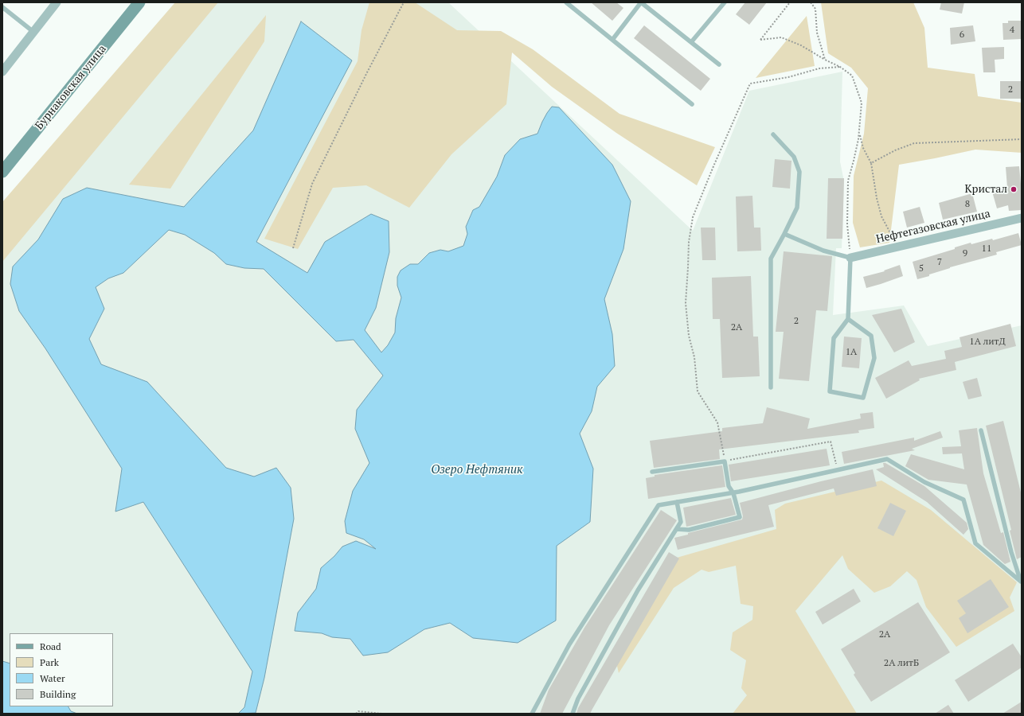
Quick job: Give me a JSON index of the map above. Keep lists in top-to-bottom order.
{
  "streets": {
    "main road": ["Бурнаковская улица"],
    "street": ["Нефтегазовская улица"]
  },
  "water": ["Озеро Нефтяник"],
  "places": ["Кристал"],
  "house_numbers": [
    "4",
    "6",
    "2",
    "8",
    "11",
    "9",
    "7",
    "5",
    "2",
    "2А",
    "1А литД",
    "1А",
    "2А",
    "2А литБ"
  ],
  "legend": [
    "Road",
    "Park",
    "Water",
    "Building"
  ]
}
